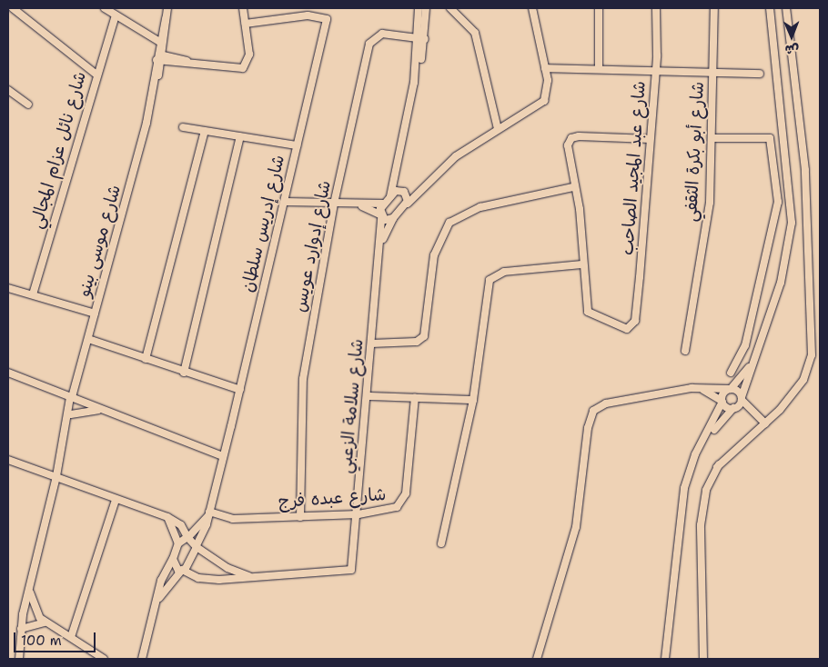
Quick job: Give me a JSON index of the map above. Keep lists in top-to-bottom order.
{
  "streets": {
    "street": [
      "شارع نائل عزام المجالي",
      "شارع أبو بكرة الثقفي",
      "شارع عبد المجيد الصاحب",
      "شارع إدريس سلطان",
      "شارع موسى بينو",
      "شارع إدوارد عويس",
      "شارع سلامة الزعبي",
      "شارع عبده فرج"
    ]
  },
  "crossings": [
    ["شارع إدريس سلطان", "شارع عبده فرج"],
    ["شارع إدوارد عويس", "شارع عبده فرج"],
    ["شارع سلامة الزعبي", "شارع عبده فرج"]
  ],
  "scale_bar": "100 m",
  "north": "bottom"
}
